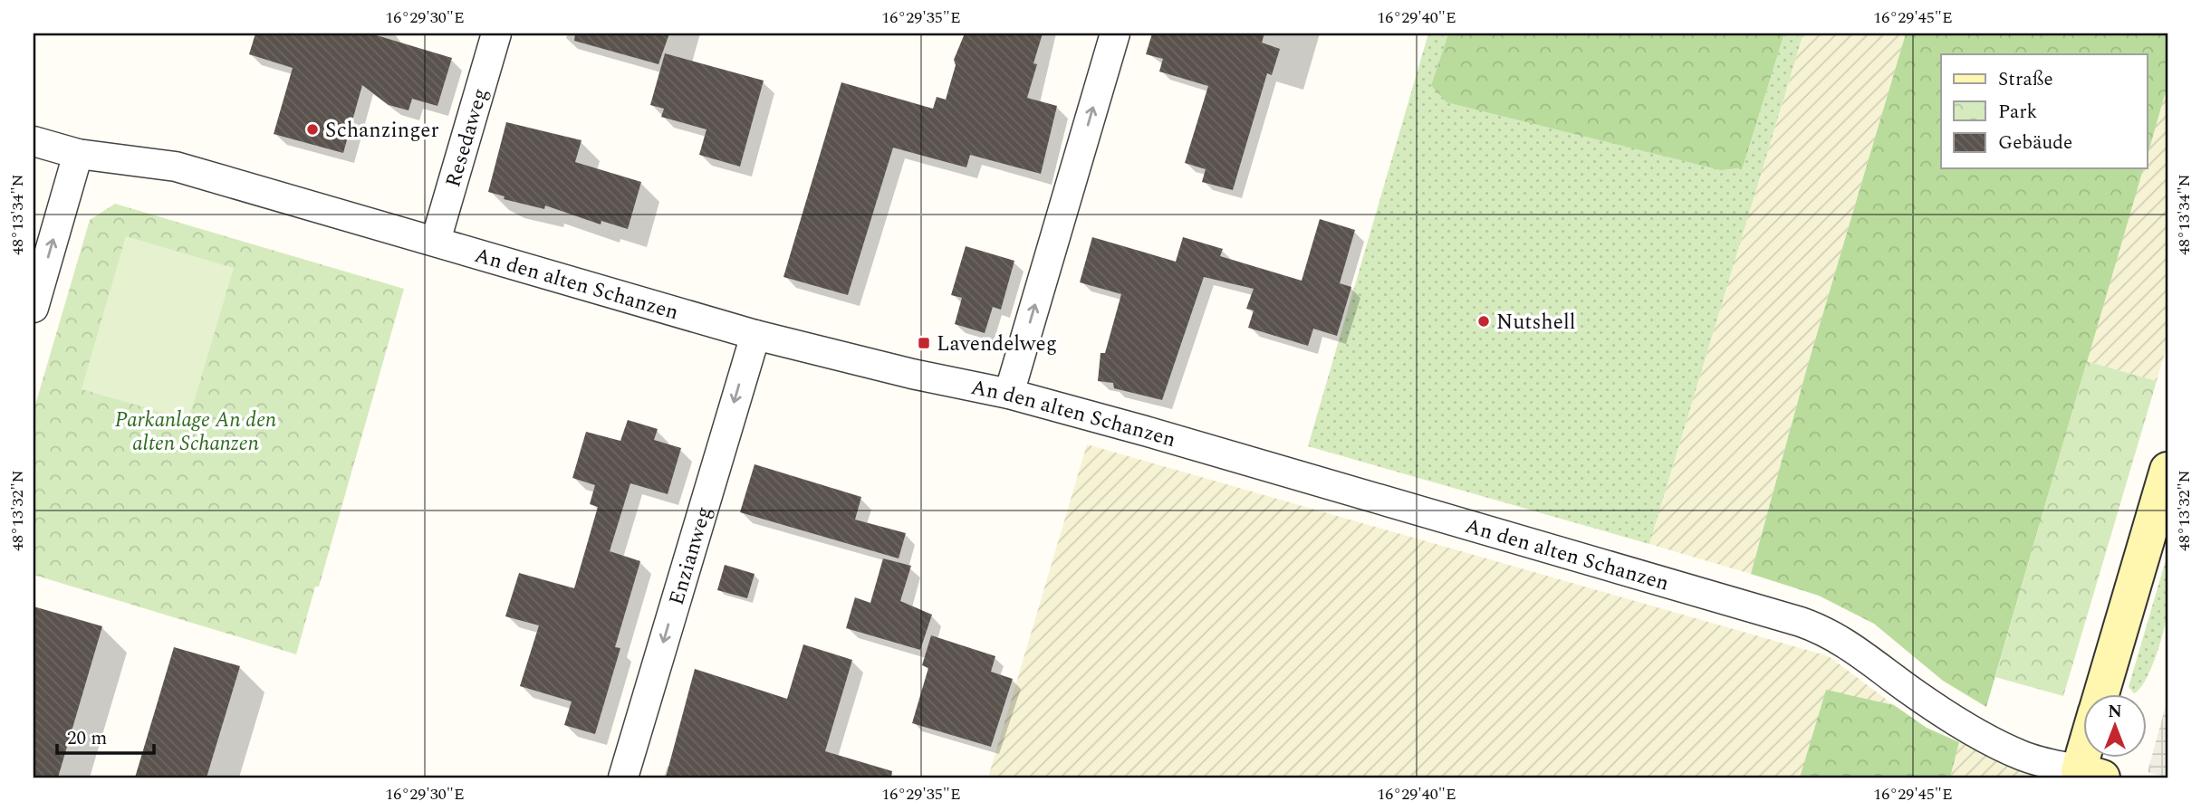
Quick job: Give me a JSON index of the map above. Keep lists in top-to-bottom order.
{
  "streets": {
    "street": ["Resedaweg", "An den alten Schanzen", "Enzianweg"]
  },
  "crossings": [
    ["Resedaweg", "An den alten Schanzen"],
    ["An den alten Schanzen", "Enzianweg"]
  ],
  "one_way": ["Enzianweg"],
  "parks": ["Parkanlage An den alten Schanzen"],
  "places": {
    "other": ["Schanzinger", "Nutshell"],
    "transit": ["Lavendelweg"]
  },
  "legend": ["Straße", "Park", "Gebäude"],
  "scale_bar": "20 m",
  "north": "top",
  "coordinates": [
    "16°29'30\"E",
    "16°29'35\"E",
    "16°29'40\"E",
    "16°29'45\"E",
    "48°13'34\"N",
    "48°13'32\"N"
  ]
}
